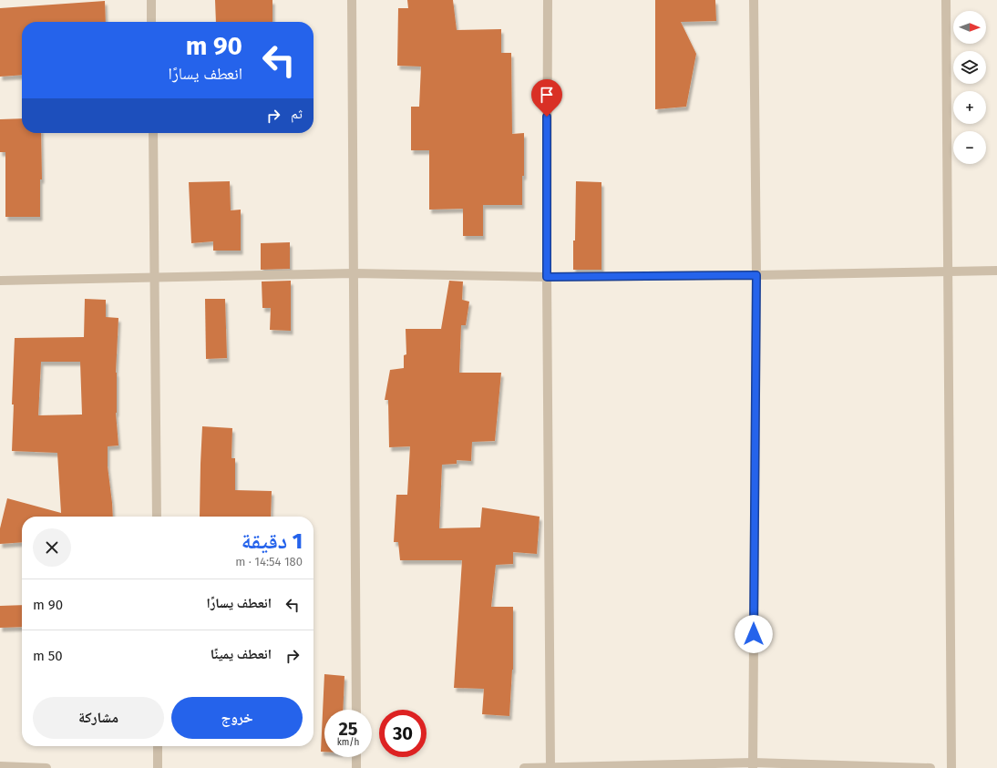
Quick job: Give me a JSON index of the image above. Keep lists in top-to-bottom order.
{
  "north": "right",
  "page": {
    "map_buttons": ["+", "−"],
    "turn": ["90 m", "انعطف يسارًا"],
    "then": "ثم",
    "heading": ["1 دقيقة", "180 m · 14:54"],
    "list": [
      {
        "name": "انعطف يسارًا",
        "value": "90 m"
      },
      {
        "name": "انعطف يمينًا",
        "value": "50 m"
      }
    ],
    "buttons": ["خروج", "مشاركة"],
    "speed": "25 km/h",
    "limit": "30"
  }
}
